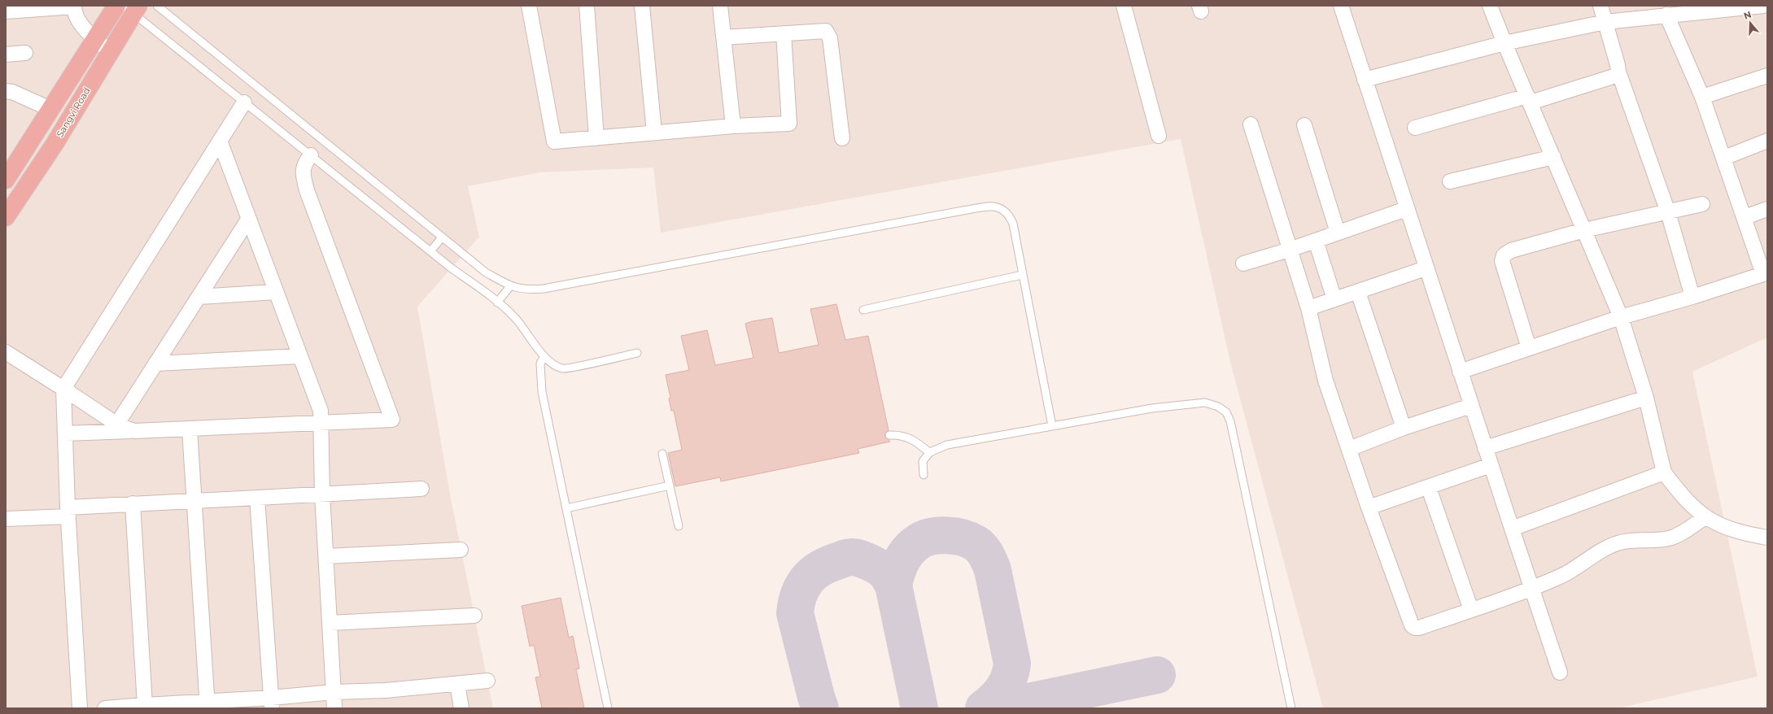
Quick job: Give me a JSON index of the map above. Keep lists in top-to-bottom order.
{
  "streets": {
    "highway": ["Sangvi Road"]
  },
  "north": "top"
}
